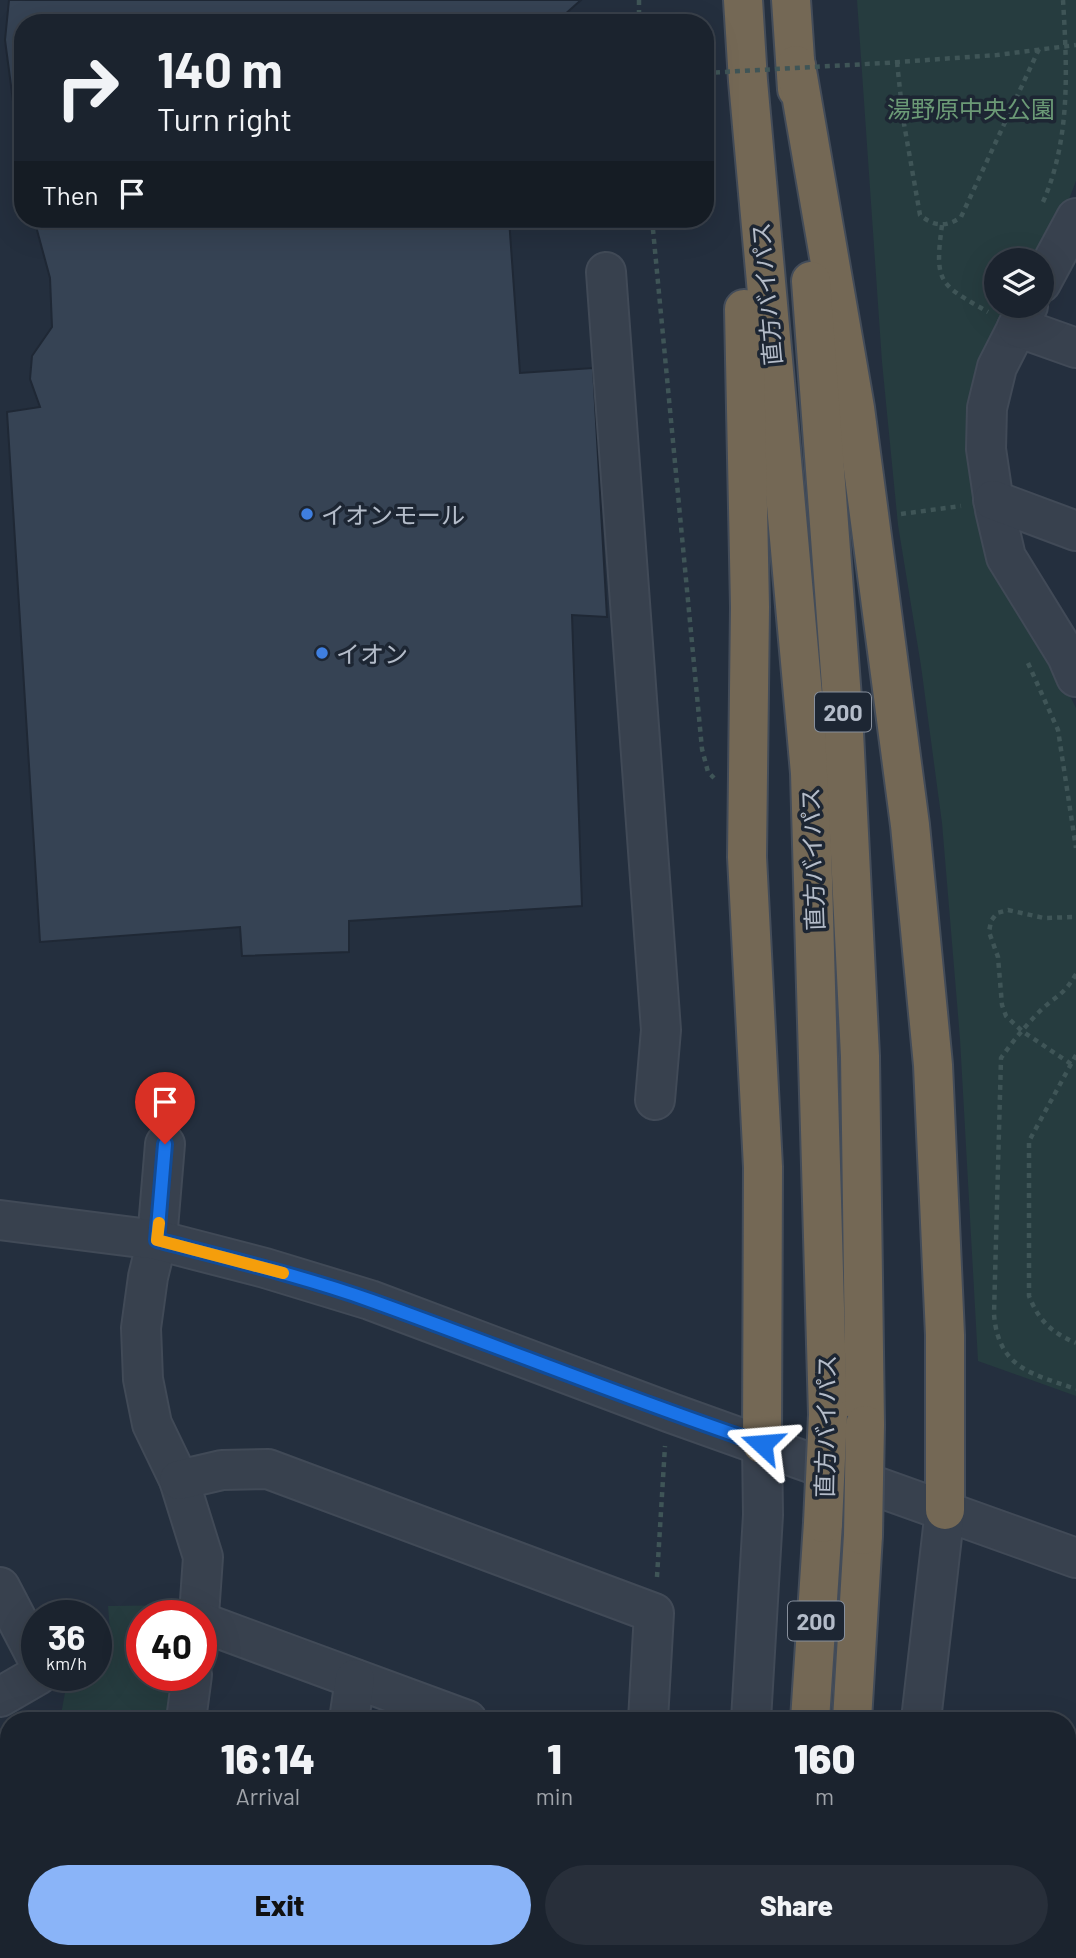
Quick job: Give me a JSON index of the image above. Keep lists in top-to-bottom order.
{
  "streets": {
    "highway": ["直方バイパス", "200"]
  },
  "parks": ["湯野原中央公園"],
  "places": ["イオンモール", "イオン"],
  "page": {
    "turn": ["140 m", "Turn right"],
    "then": "Then",
    "speed": "36 km/h",
    "limit": "40",
    "eta": [
      "16:14",
      "Arrival",
      "1",
      "min",
      "160",
      "m"
    ],
    "buttons": ["Exit", "Share"]
  }
}
